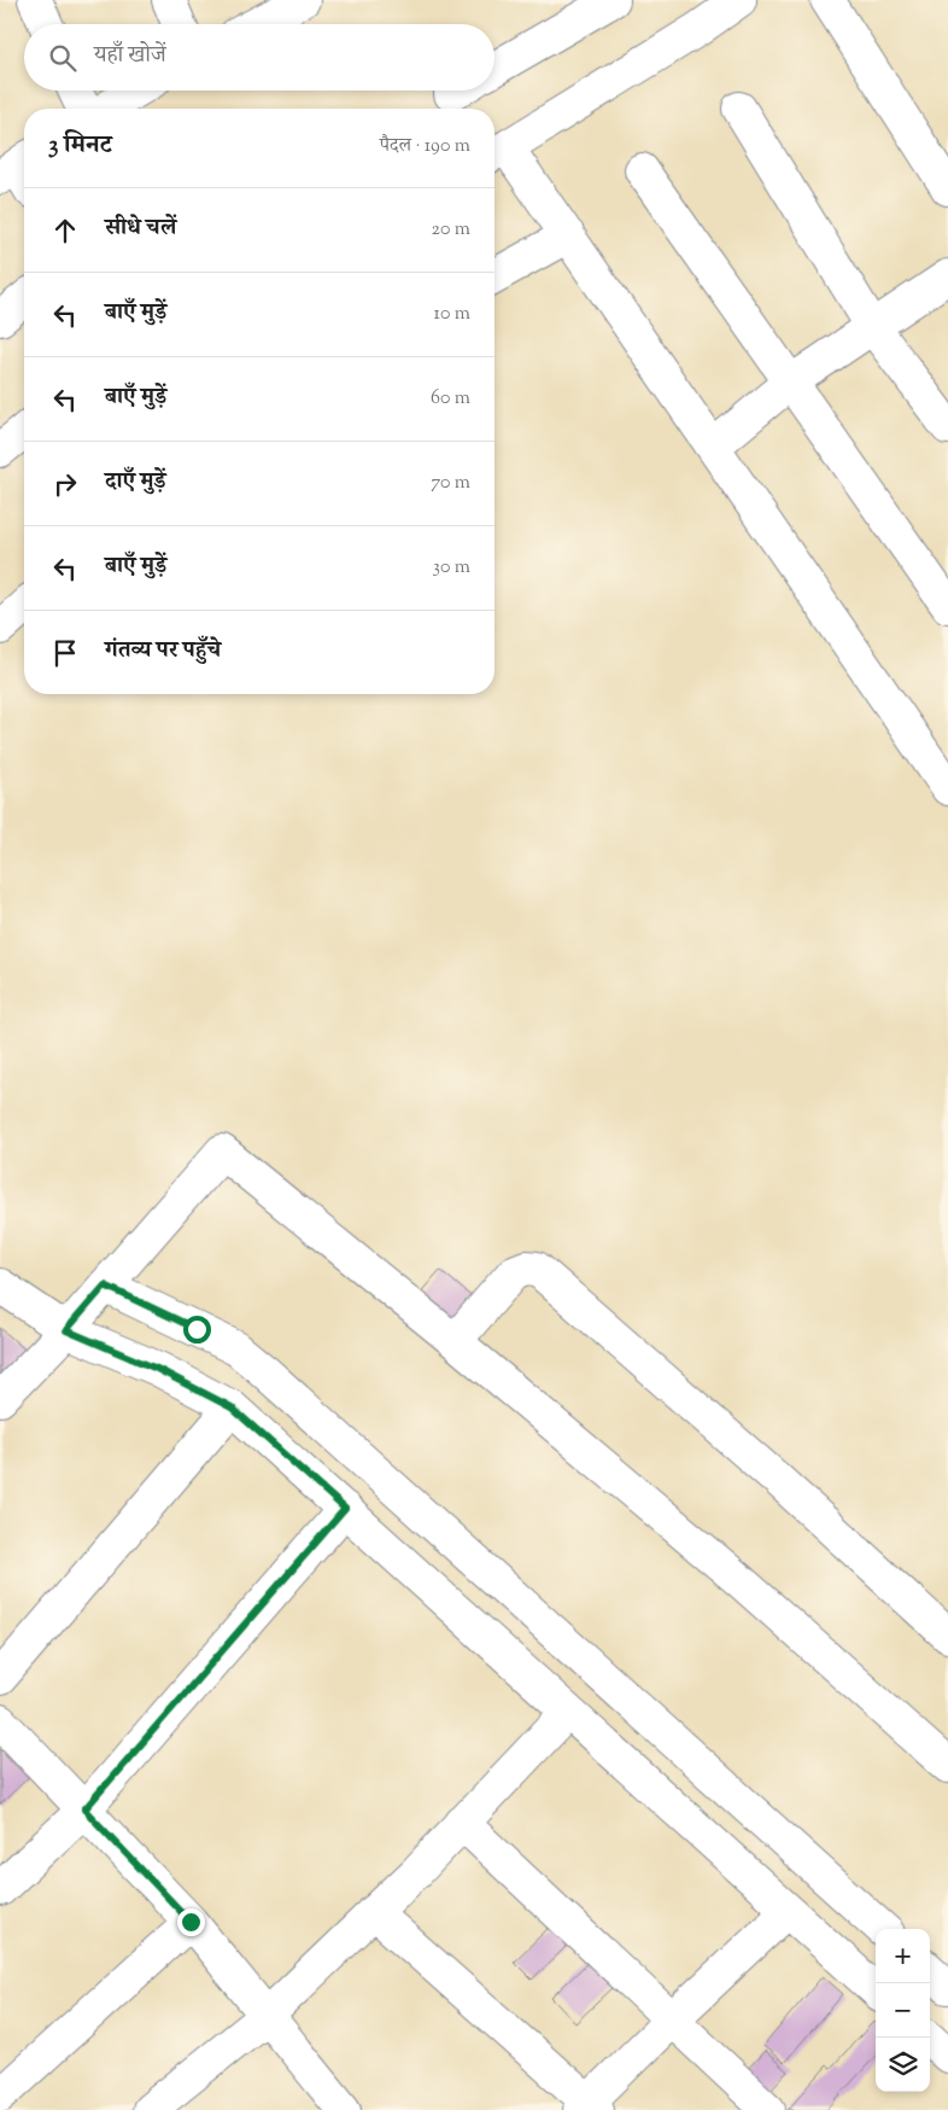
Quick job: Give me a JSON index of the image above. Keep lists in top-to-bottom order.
{
  "page": {
    "search": "यहाँ खोजें",
    "heading": ["3 मिनट", "पैदल · 190 m"],
    "list": [
      ["सीधे चलें", "20 m"],
      ["बाएँ मुड़ें", "10 m"],
      ["बाएँ मुड़ें", "60 m"],
      ["दाएँ मुड़ें", "70 m"],
      ["बाएँ मुड़ें", "30 m"],
      "गंतव्य पर पहुँचे"
    ],
    "map_buttons": ["+", "−"]
  }
}
